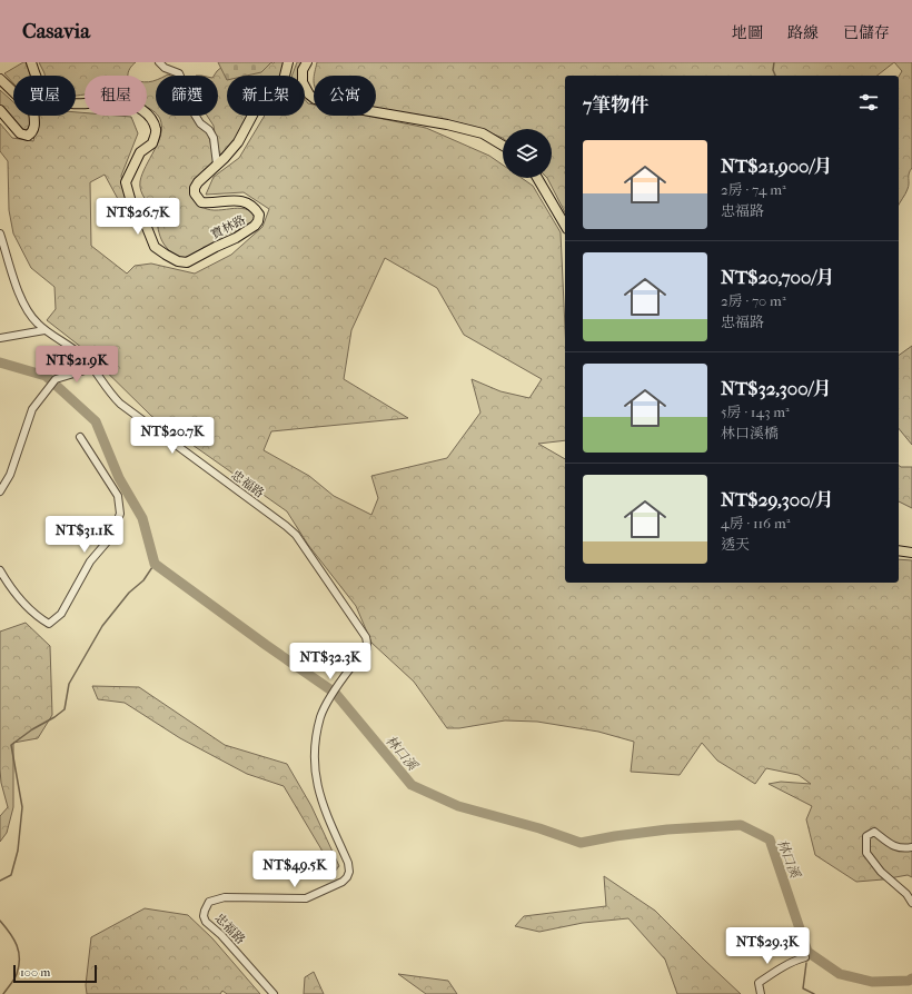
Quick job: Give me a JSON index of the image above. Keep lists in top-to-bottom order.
{
  "streets": {
    "main road": ["寶林路"],
    "street": ["忠福路"]
  },
  "water": ["林口溪"],
  "scale_bar": "100 m",
  "page": {
    "header": "Casavia",
    "nav": ["地圖", "路線", "已儲存"],
    "chip": [
      "買屋",
      "租屋",
      "篩選",
      "新上架",
      "公寓"
    ],
    "heading": "7筆物件",
    "list": [
      {
        "name": "NT$21,900/月",
        "note": "2房 · 74 m² · 忠福路"
      },
      {
        "name": "NT$20,700/月",
        "note": "2房 · 70 m² · 忠福路"
      },
      {
        "name": "NT$32,300/月",
        "note": "5房 · 143 m² · 林口溪橋"
      },
      {
        "name": "NT$29,300/月",
        "note": "4房 · 116 m² · 透天"
      }
    ],
    "price": [
      "NT$26.7K",
      "NT$21.9K",
      "NT$20.7K",
      "NT$31.1K",
      "NT$32.3K",
      "NT$49.5K",
      "NT$29.3K"
    ],
    "scale": "100 m"
  }
}
